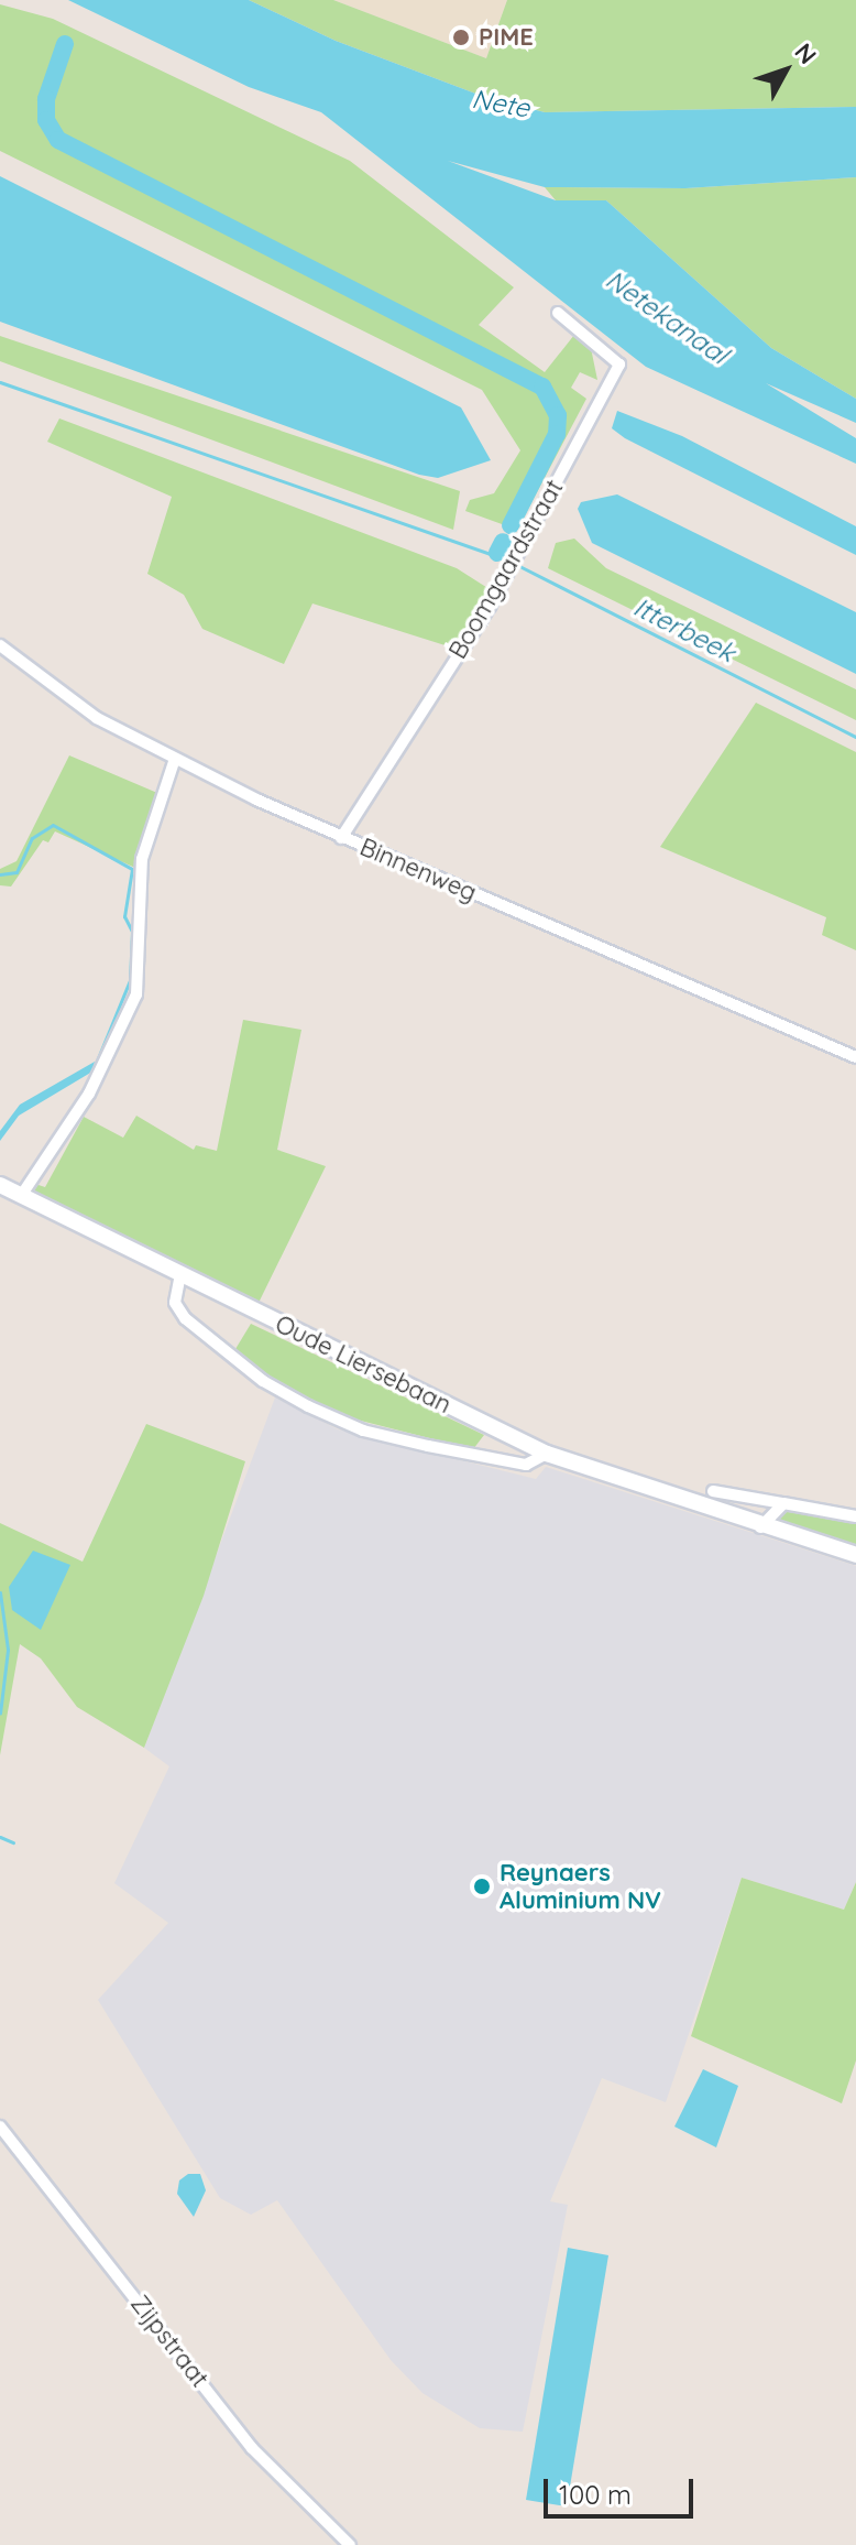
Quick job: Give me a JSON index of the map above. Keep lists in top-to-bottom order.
{
  "streets": {
    "main road": ["Oude Liersebaan"],
    "street": ["Boomgaardstraat", "Binnenweg", "Zijpstraat"]
  },
  "crossings": [
    ["Boomgaardstraat", "Binnenweg"]
  ],
  "water": ["Nete", "Netekanaal", "Itterbeek"],
  "places": ["PIME", "Reynaers Aluminium NV"],
  "scale_bar": "100 m",
  "north": "top right"
}
